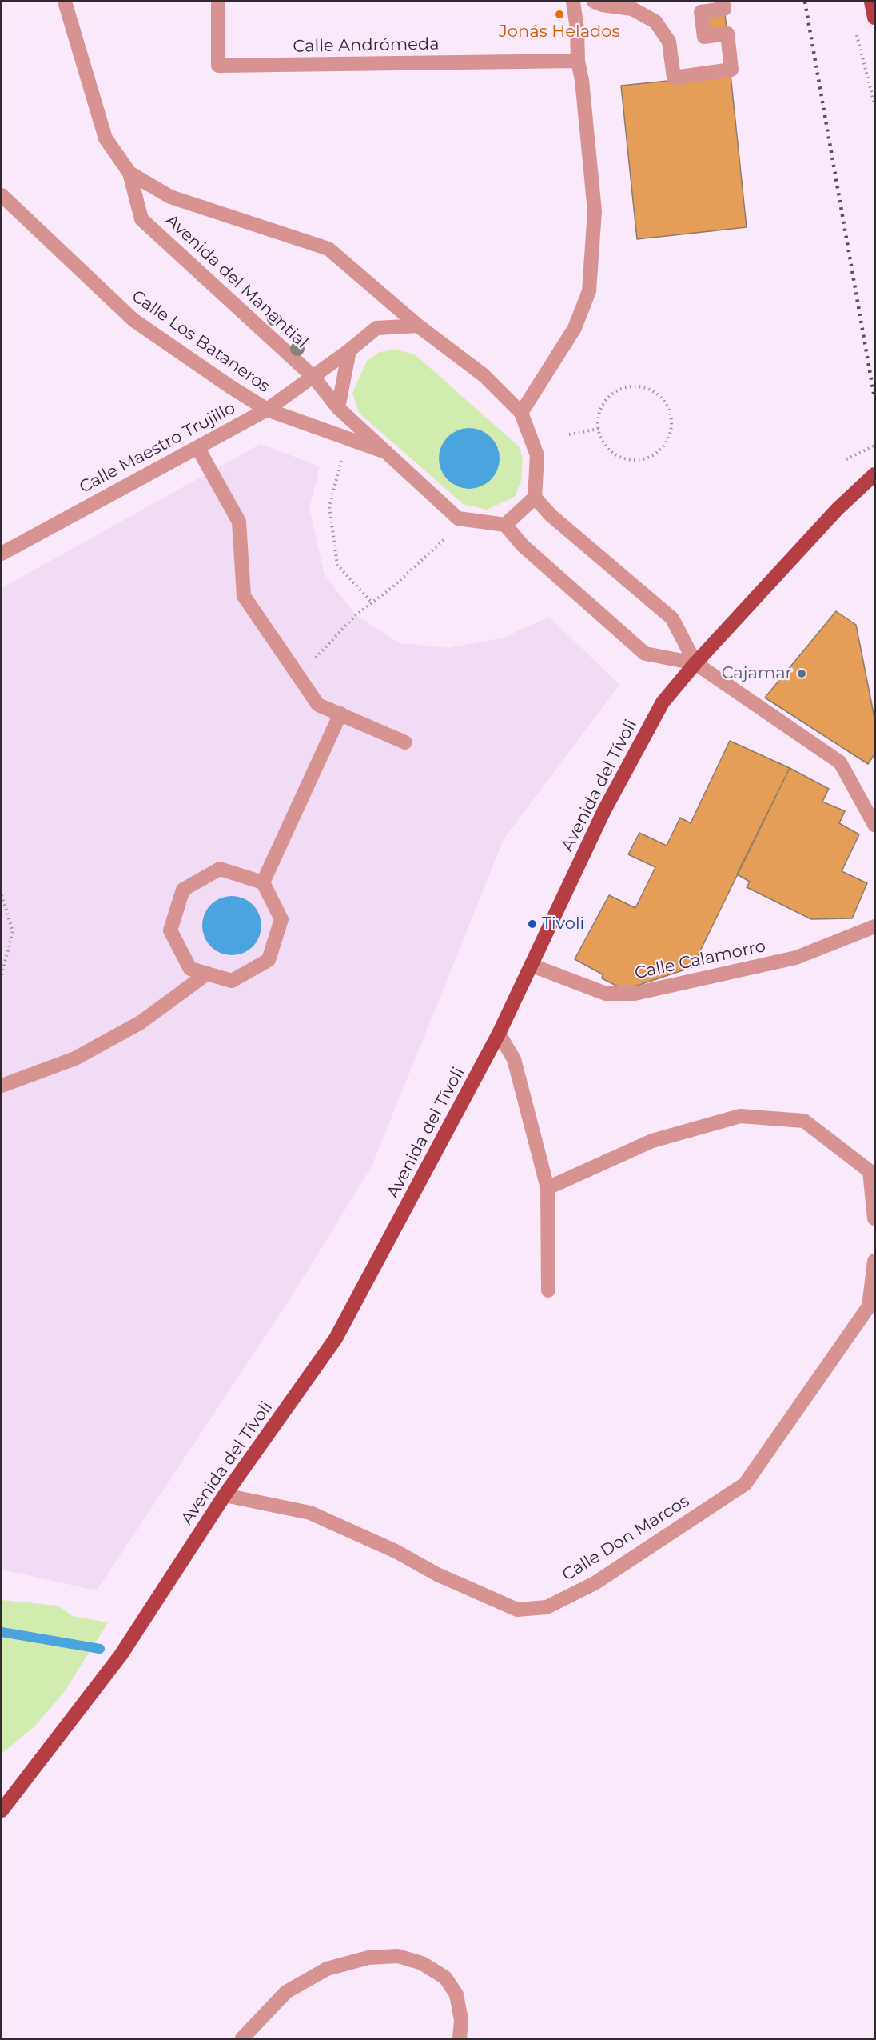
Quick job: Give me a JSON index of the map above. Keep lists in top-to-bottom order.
{
  "streets": {
    "main road": ["Avenida del Tívoli"],
    "street": [
      "Calle Andrómeda",
      "Avenida del Manantial",
      "Calle Los Bataneros",
      "Calle Maestro Trujillo",
      "Calle Calamorro",
      "Calle Don Marcos"
    ]
  },
  "crossings": [
    ["Avenida del Manantial", "Calle Los Bataneros"],
    ["Avenida del Manantial", "Calle Maestro Trujillo"],
    ["Calle Los Bataneros", "Calle Maestro Trujillo"],
    ["Avenida del Tívoli", "Calle Calamorro"],
    ["Avenida del Tívoli", "Calle Don Marcos"]
  ],
  "places": ["Jonás Helados", "Cajamar", "Tivoli"]
}
